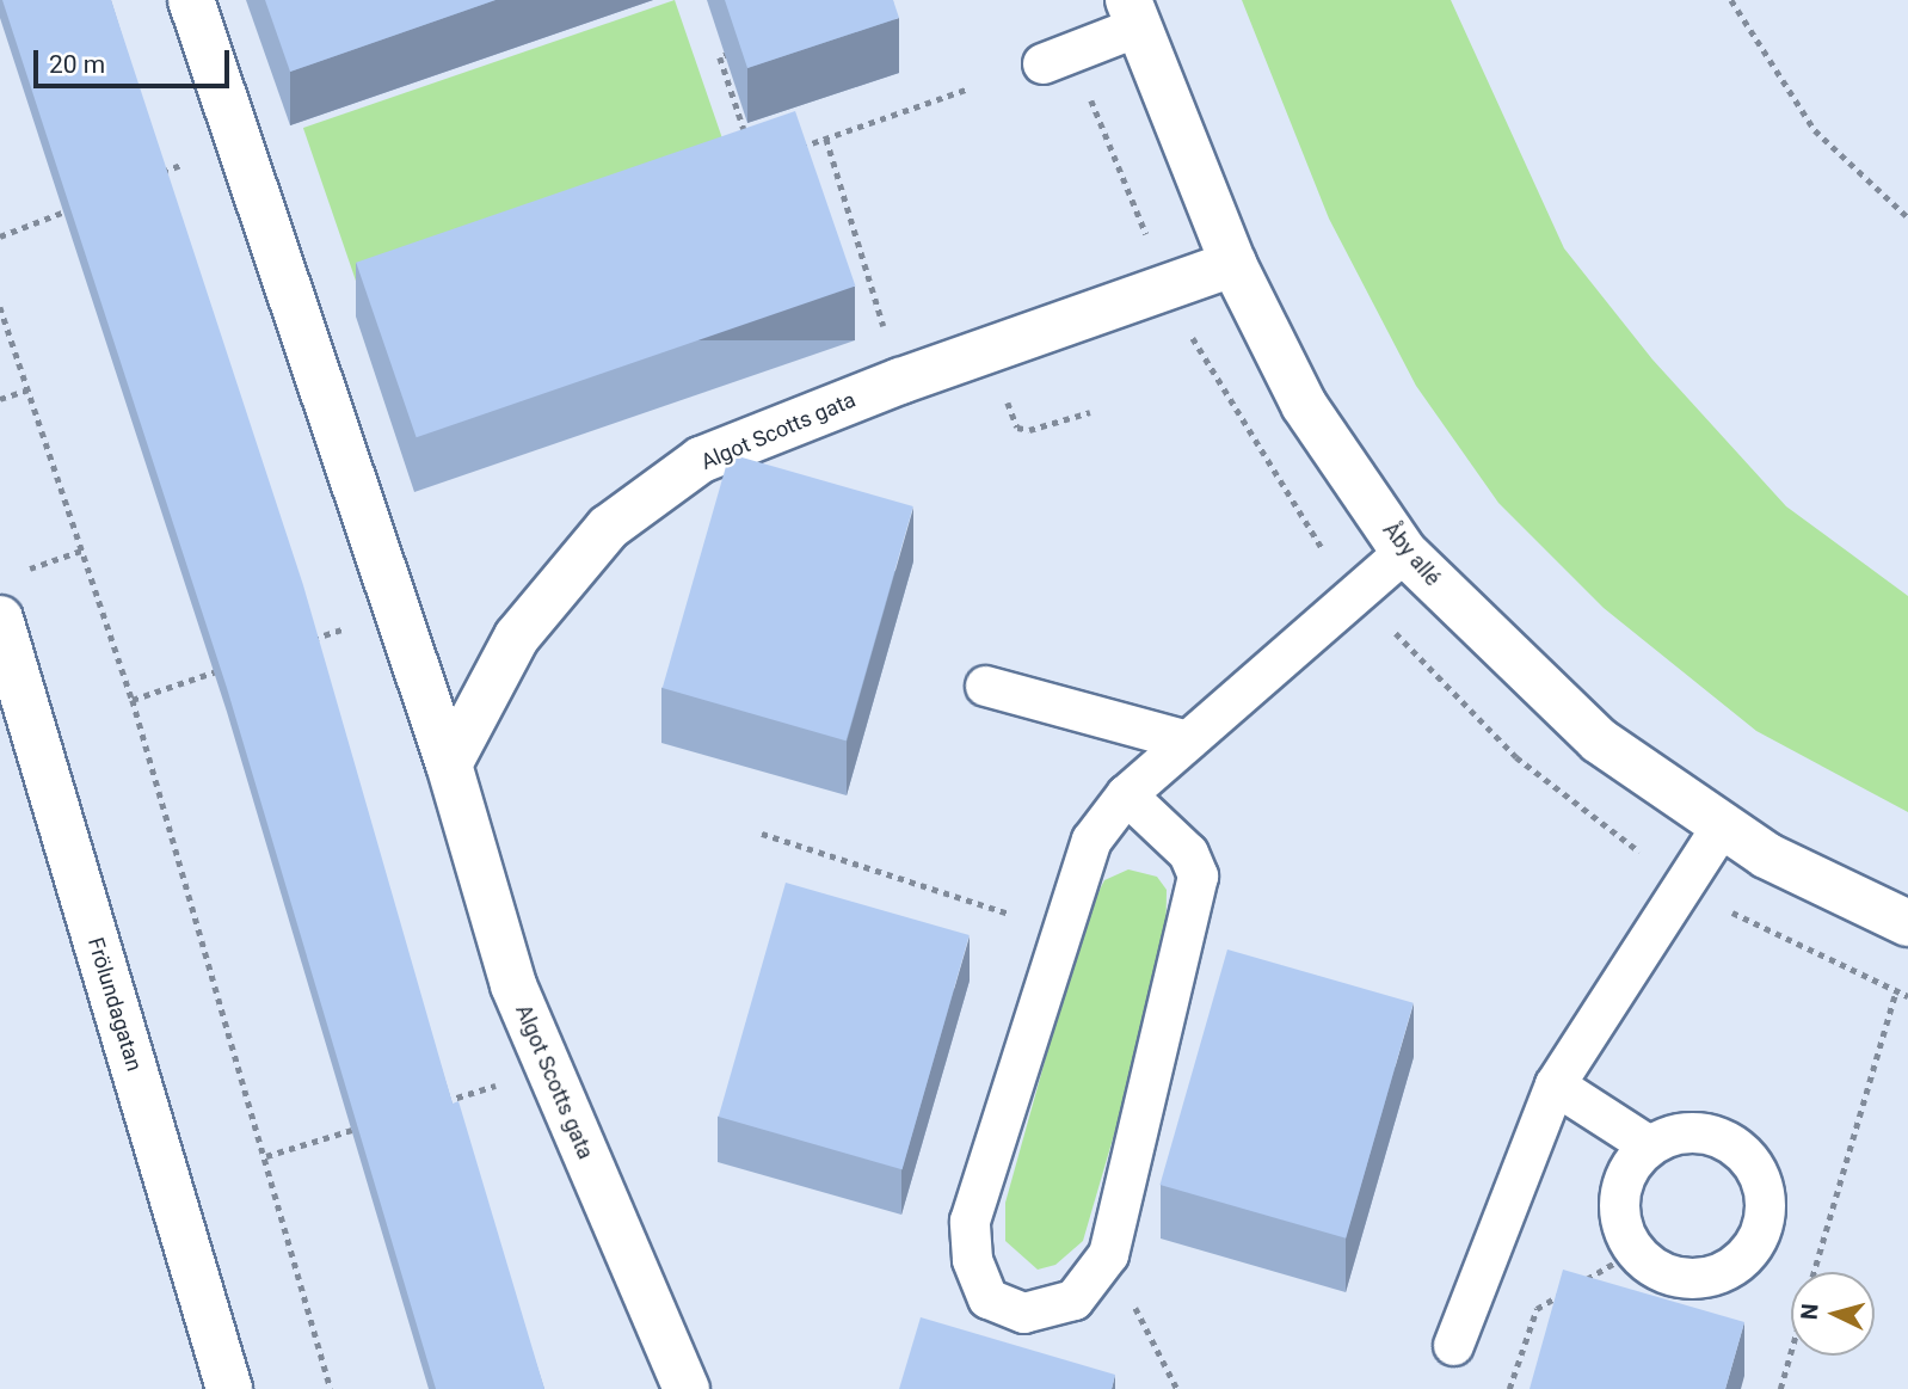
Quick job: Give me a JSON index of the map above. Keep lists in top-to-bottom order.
{
  "streets": {
    "street": ["Algot Scotts gata", "Åby allé", "Frölundagatan"]
  },
  "crossings": [
    ["Algot Scotts gata", "Åby allé"]
  ],
  "scale_bar": "20 m",
  "north": "left"
}
